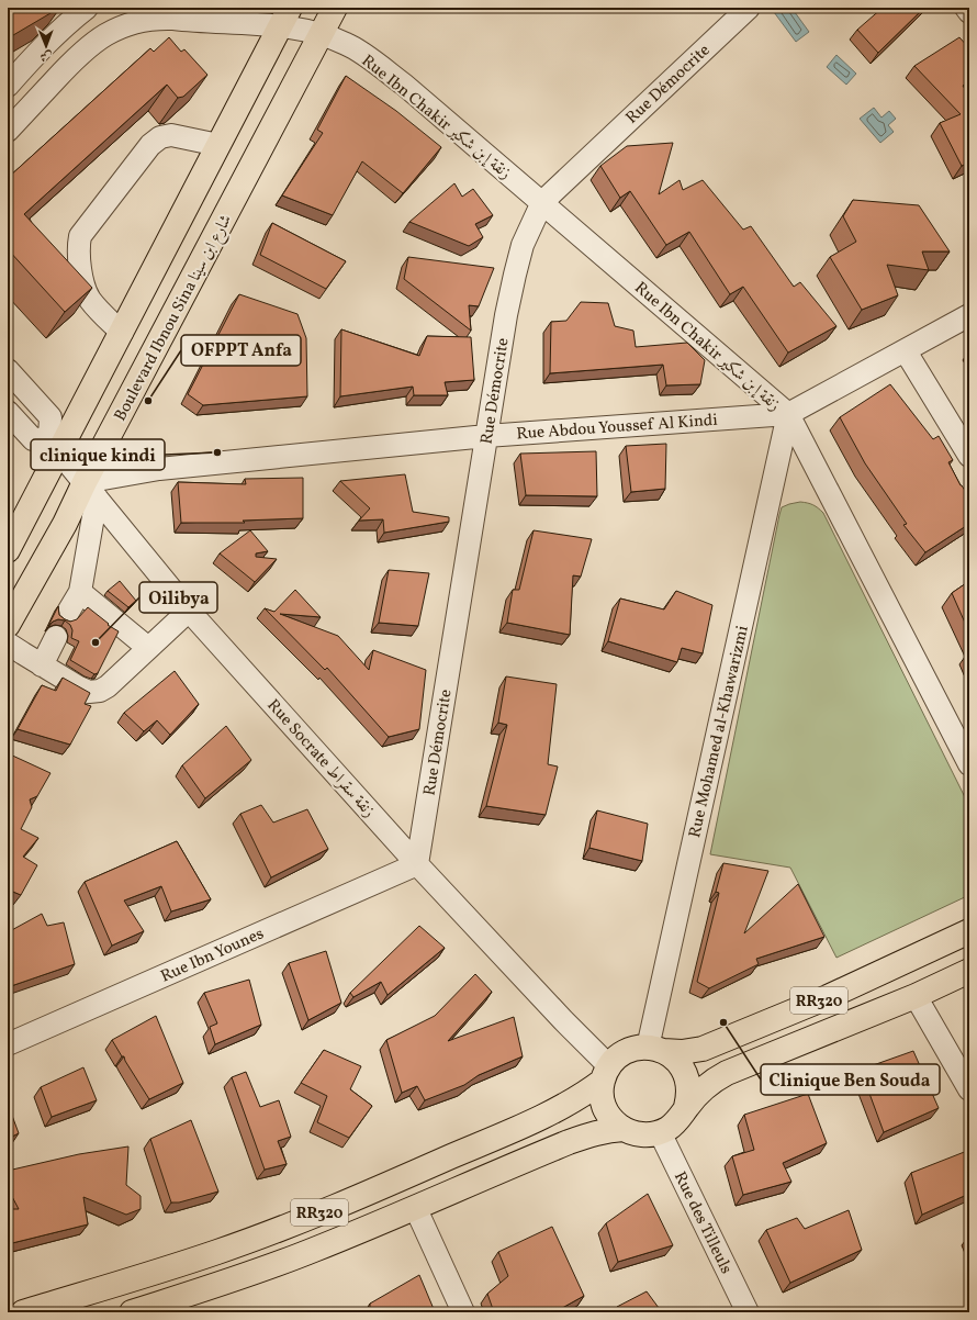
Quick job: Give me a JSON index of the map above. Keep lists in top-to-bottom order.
{
  "streets": {
    "main road": ["Boulevard Ibnou Sina شارع ابن سينا", "RR320"],
    "street": [
      "Rue Démocrite",
      "Rue Ibn Chakir زنقة إبن شكير",
      "Rue Abdou Youssef Al Kindi",
      "Rue Mohamed al-Khawarizmi",
      "Rue Socrate زنقة سقراط",
      "Rue Ibn Younes",
      "Rue des Tilleuls"
    ]
  },
  "crossings": [
    ["Rue Démocrite", "Rue Ibn Chakir زنقة إبن شكير"],
    ["Rue Démocrite", "Rue Abdou Youssef Al Kindi"],
    ["Rue Démocrite", "Rue Socrate زنقة سقراط"],
    ["Rue Démocrite", "Rue Ibn Younes"],
    ["Rue Ibn Chakir زنقة إبن شكير", "Boulevard Ibnou Sina شارع ابن سينا"],
    ["Rue Ibn Chakir زنقة إبن شكير", "Rue Abdou Youssef Al Kindi"],
    ["Rue Ibn Chakir زنقة إبن شكير", "Rue Mohamed al-Khawarizmi"],
    ["Boulevard Ibnou Sina شارع ابن سينا", "Rue Abdou Youssef Al Kindi"],
    ["Boulevard Ibnou Sina شارع ابن سينا", "Rue Socrate زنقة سقراط"],
    ["Rue Abdou Youssef Al Kindi", "Rue Mohamed al-Khawarizmi"],
    ["Rue Abdou Youssef Al Kindi", "Rue Socrate زنقة سقراط"],
    ["Rue Mohamed al-Khawarizmi", "Rue Socrate زنقة سقراط"],
    ["Rue Mohamed al-Khawarizmi", "RR320"],
    ["Rue Mohamed al-Khawarizmi", "Rue des Tilleuls"],
    ["Rue Socrate زنقة سقراط", "Rue Ibn Younes"],
    ["Rue Socrate زنقة سقراط", "RR320"],
    ["Rue Socrate زنقة سقراط", "Rue des Tilleuls"],
    ["RR320", "Rue des Tilleuls"]
  ],
  "places": [
    "OFPPT Anfa",
    "clinique kindi",
    "Oilibya",
    "Clinique Ben Souda"
  ],
  "north": "bottom"
}
